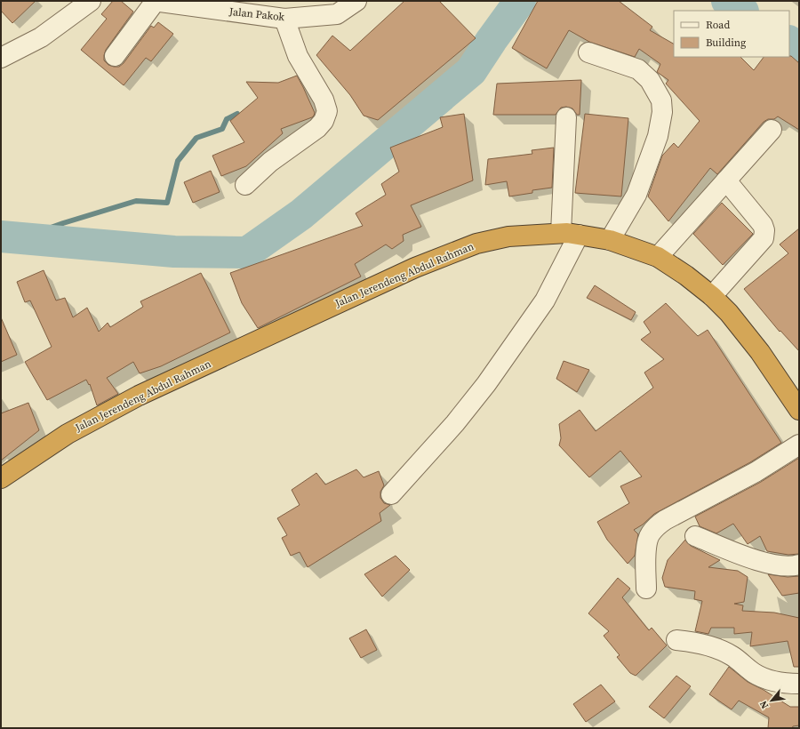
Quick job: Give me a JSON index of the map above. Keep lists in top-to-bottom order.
{
  "streets": {
    "highway": ["Jalan Jerendeng Abdul Rahman"],
    "street": ["Jalan Pakok"]
  },
  "legend": ["Road", "Building"],
  "north": "bottom left"
}
